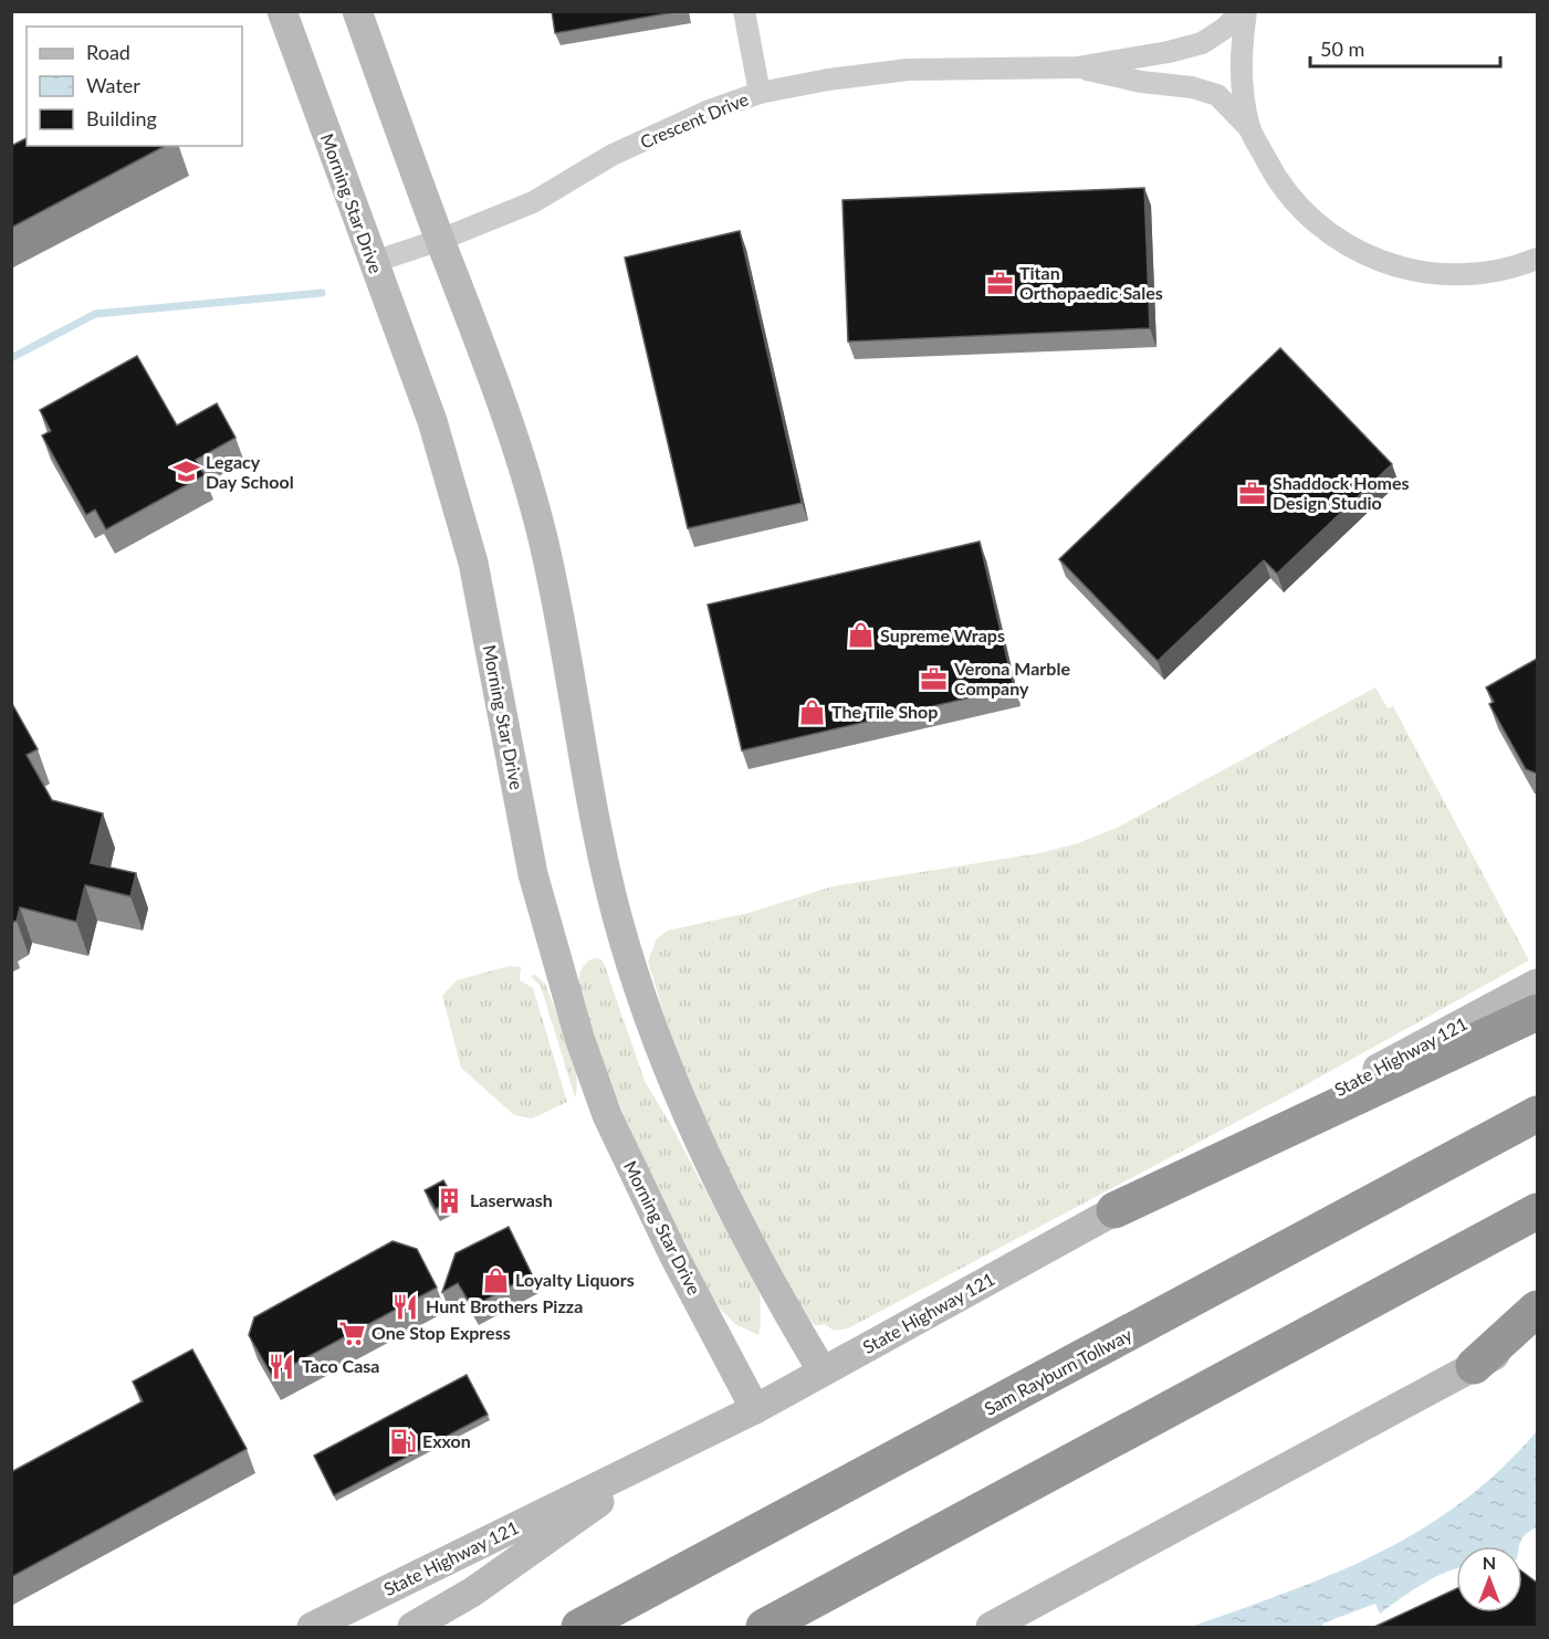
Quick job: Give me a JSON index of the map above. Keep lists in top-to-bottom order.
{
  "streets": {
    "highway": ["Sam Rayburn Tollway"],
    "street": ["Crescent Drive", "Morning Star Drive", "State Highway 121"]
  },
  "crossings": [
    ["Crescent Drive", "Morning Star Drive"],
    ["Morning Star Drive", "State Highway 121"]
  ],
  "places": {
    "office": ["Titan Orthopaedic Sales", "Shaddock Homes Design Studio", "Verona Marble Company"],
    "school or university": ["Legacy Day School"],
    "shop": ["Supreme Wraps", "The Tile Shop", "Loyalty Liquors"],
    "building": ["Laserwash"],
    "restaurant": ["Hunt Brothers Pizza", "Taco Casa"],
    "supermarket": ["One Stop Express"],
    "fuel station": ["Exxon"]
  },
  "legend": ["Road", "Water", "Building"],
  "scale_bar": "50 m",
  "north": "top"
}
